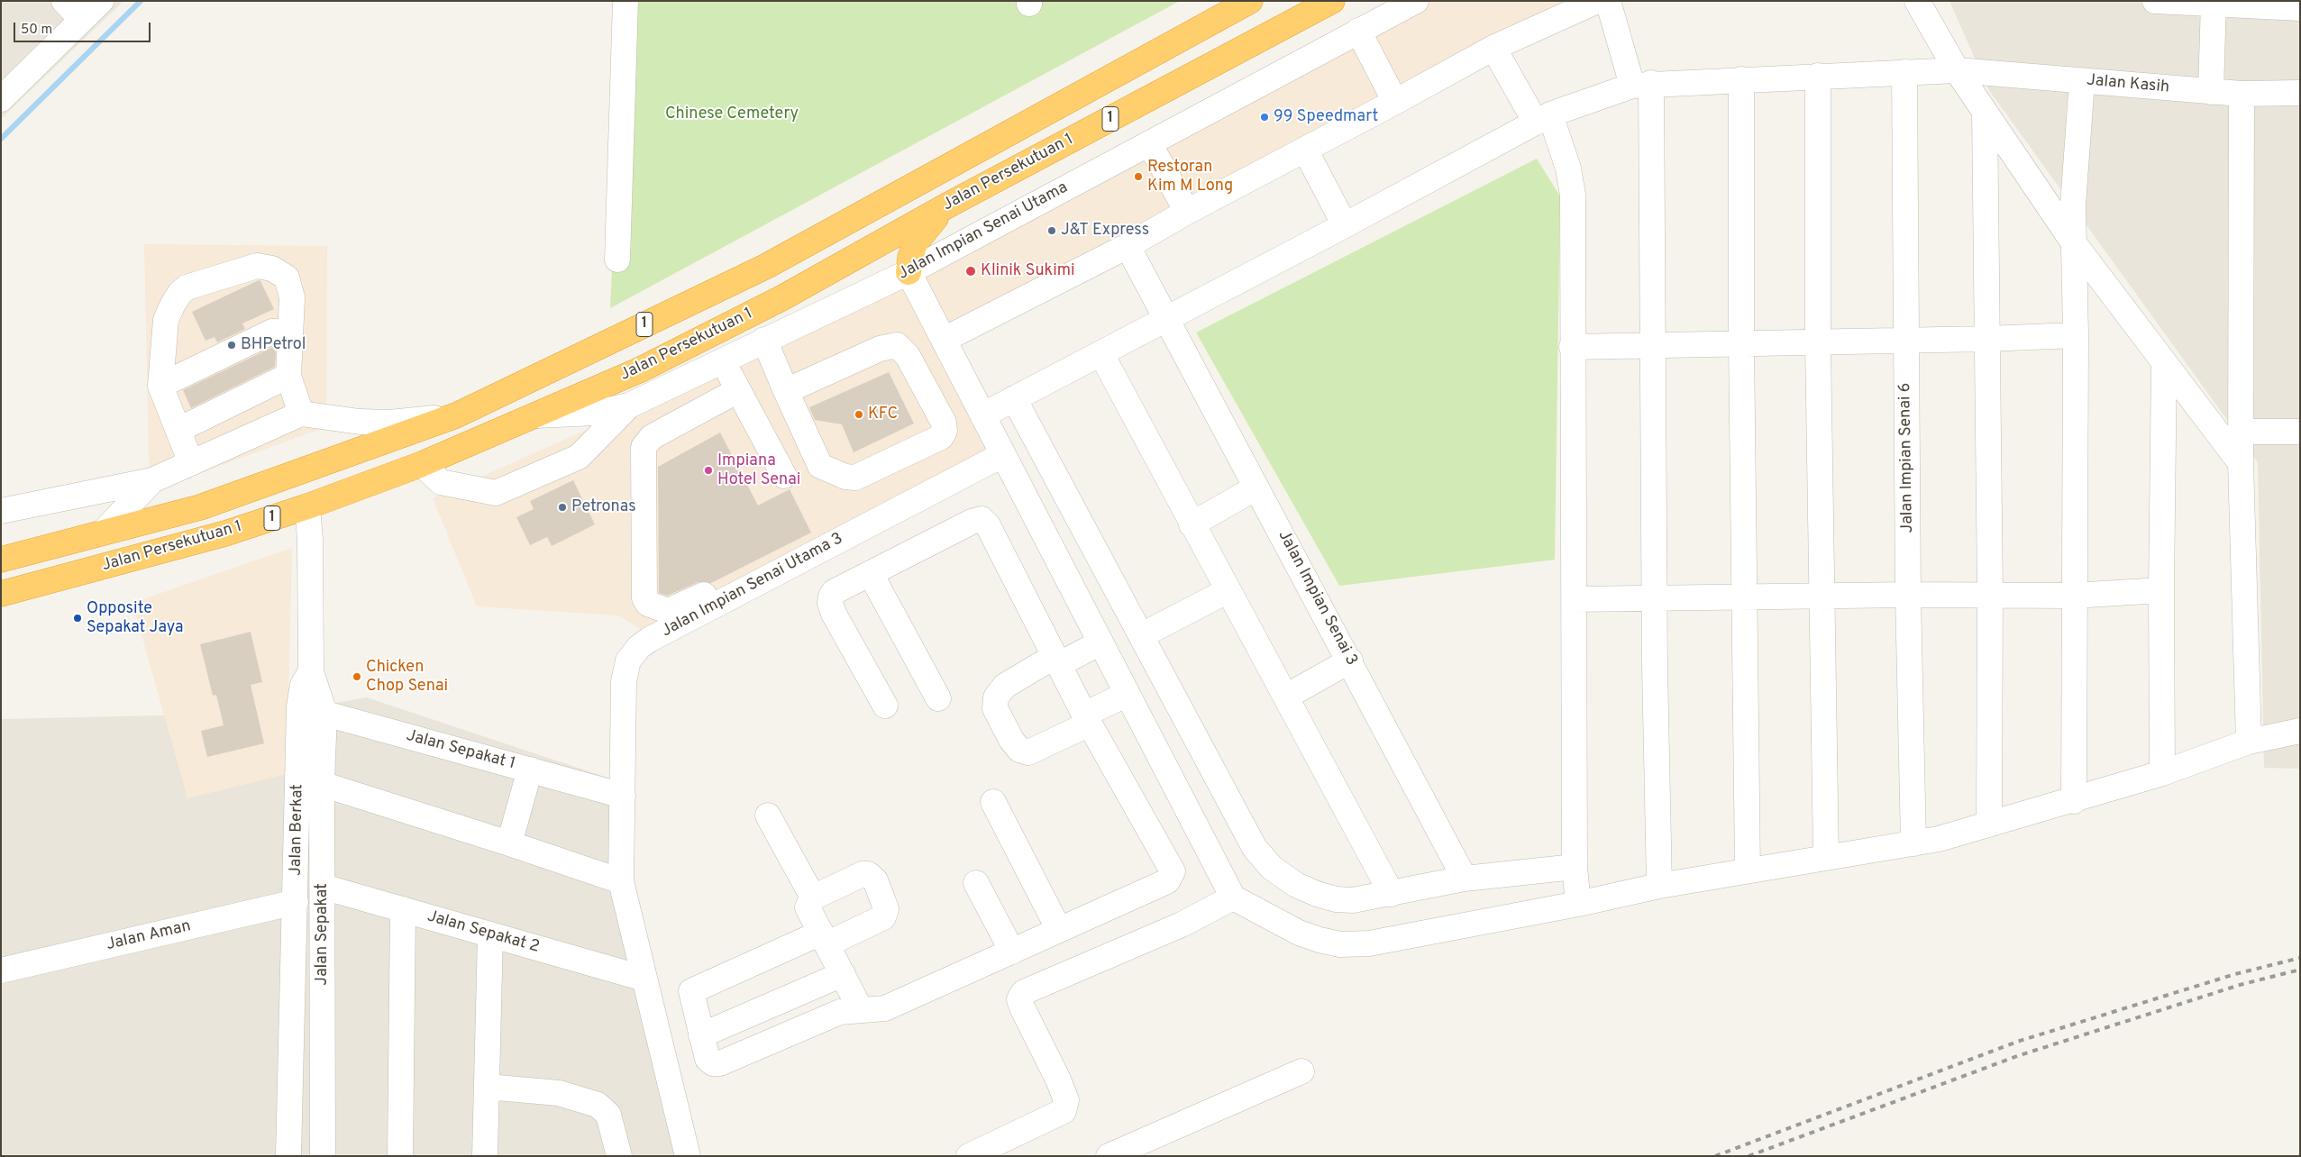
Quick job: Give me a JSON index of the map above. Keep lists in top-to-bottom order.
{
  "streets": {
    "highway": ["1", "Jalan Persekutuan 1"],
    "street": [
      "Jalan Kasih",
      "Jalan Impian Senai Utama",
      "Jalan Impian Senai 6",
      "Jalan Impian Senai Utama 3",
      "Jalan Impian Senai 3",
      "Jalan Sepakat 1",
      "Jalan Berkat",
      "Jalan Sepakat 2",
      "Jalan Sepakat",
      "Jalan Aman"
    ]
  },
  "crossings": [
    ["Jalan Kasih", "Jalan Impian Senai 6"],
    ["Jalan Kasih", "Jalan Impian Senai 3"],
    ["Jalan Persekutuan 1", "Jalan Impian Senai Utama"],
    ["Jalan Persekutuan 1", "Jalan Berkat"],
    ["Jalan Impian Senai Utama 3", "Jalan Sepakat 1"],
    ["Jalan Impian Senai Utama 3", "Jalan Sepakat 2"],
    ["Jalan Sepakat 1", "Jalan Berkat"],
    ["Jalan Sepakat 1", "Jalan Sepakat"],
    ["Jalan Berkat", "Jalan Sepakat"],
    ["Jalan Berkat", "Jalan Aman"],
    ["Jalan Sepakat 2", "Jalan Sepakat"]
  ],
  "parks": ["Chinese Cemetery"],
  "places": [
    "99 Speedmart",
    "Restoran Kim M Long",
    "J&T Express",
    "Klinik Sukimi",
    "BHPetrol",
    "KFC",
    "Impiana Hotel Senai",
    "Petronas",
    "Opposite Sepakat Jaya",
    "Chicken Chop Senai"
  ],
  "scale_bar": "50 m"
}
